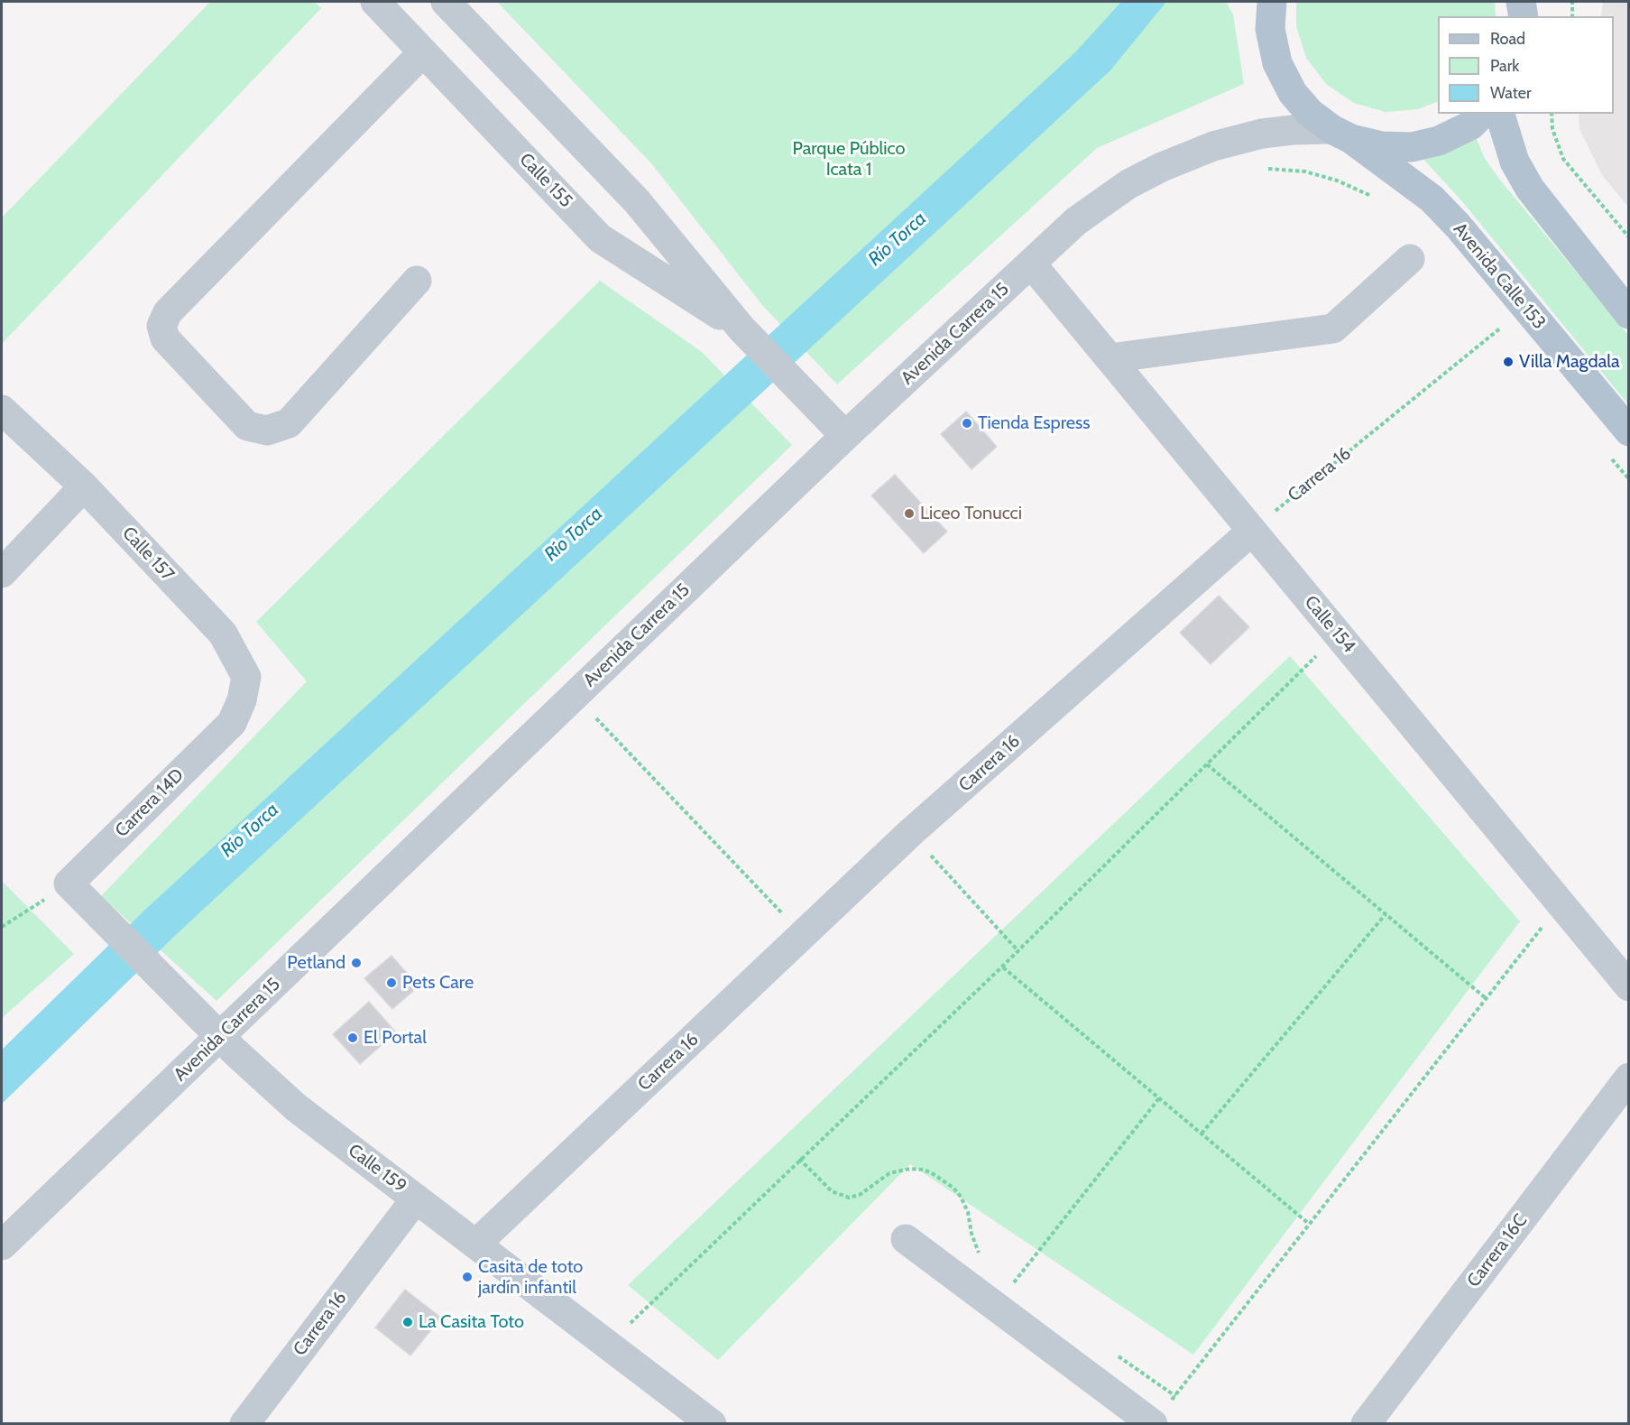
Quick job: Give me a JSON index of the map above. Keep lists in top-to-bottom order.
{
  "streets": {
    "main road": ["Avenida Calle 153"],
    "street": [
      "Calle 155",
      "Avenida Carrera 15",
      "Carrera 16",
      "Calle 157",
      "Calle 154",
      "Carrera 14D",
      "Calle 159",
      "Carrera 16C"
    ]
  },
  "crossings": [
    ["Calle 155", "Avenida Carrera 15"],
    ["Avenida Calle 153", "Avenida Carrera 15"],
    ["Avenida Carrera 15", "Calle 154"],
    ["Avenida Carrera 15", "Calle 159"],
    ["Carrera 16", "Calle 154"],
    ["Carrera 16", "Calle 159"],
    ["Calle 157", "Carrera 14D"],
    ["Carrera 14D", "Calle 159"]
  ],
  "water": ["Río Torca"],
  "parks": ["Parque Público Icata 1"],
  "places": [
    "Villa Magdala",
    "Tienda Espress",
    "Liceo Tonucci",
    "Petland",
    "Pets Care",
    "El Portal",
    "Casita de toto jardín infantil",
    "La Casita Toto"
  ],
  "legend": ["Road", "Park", "Water"]
}
